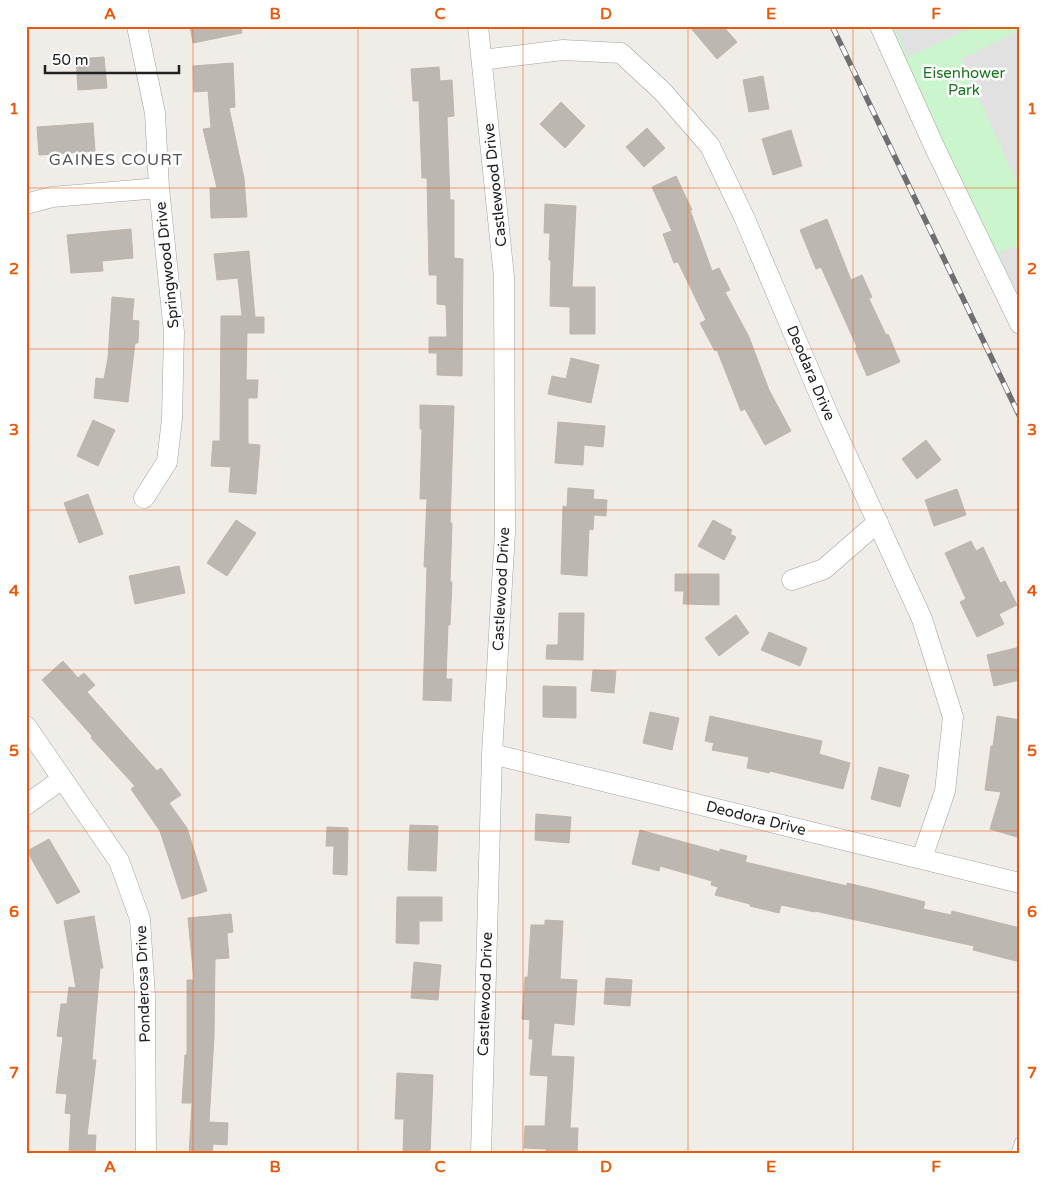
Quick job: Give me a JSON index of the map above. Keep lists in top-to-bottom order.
{
  "streets": {
    "street": [
      "Castlewood Drive",
      "Springwood Drive",
      "Deodara Drive",
      "Deodora Drive",
      "Ponderosa Drive"
    ]
  },
  "crossings": [
    ["Castlewood Drive", "Deodara Drive"],
    ["Castlewood Drive", "Deodora Drive"],
    ["Deodara Drive", "Deodora Drive"]
  ],
  "districts": ["GAINES COURT"],
  "parks": ["Eisenhower Park"],
  "scale_bar": "50 m",
  "grid": {
    "columns": [
      "A",
      "B",
      "C",
      "D",
      "E",
      "F"
    ],
    "rows": [
      "1",
      "2",
      "3",
      "4",
      "5",
      "6",
      "7"
    ]
  }
}
